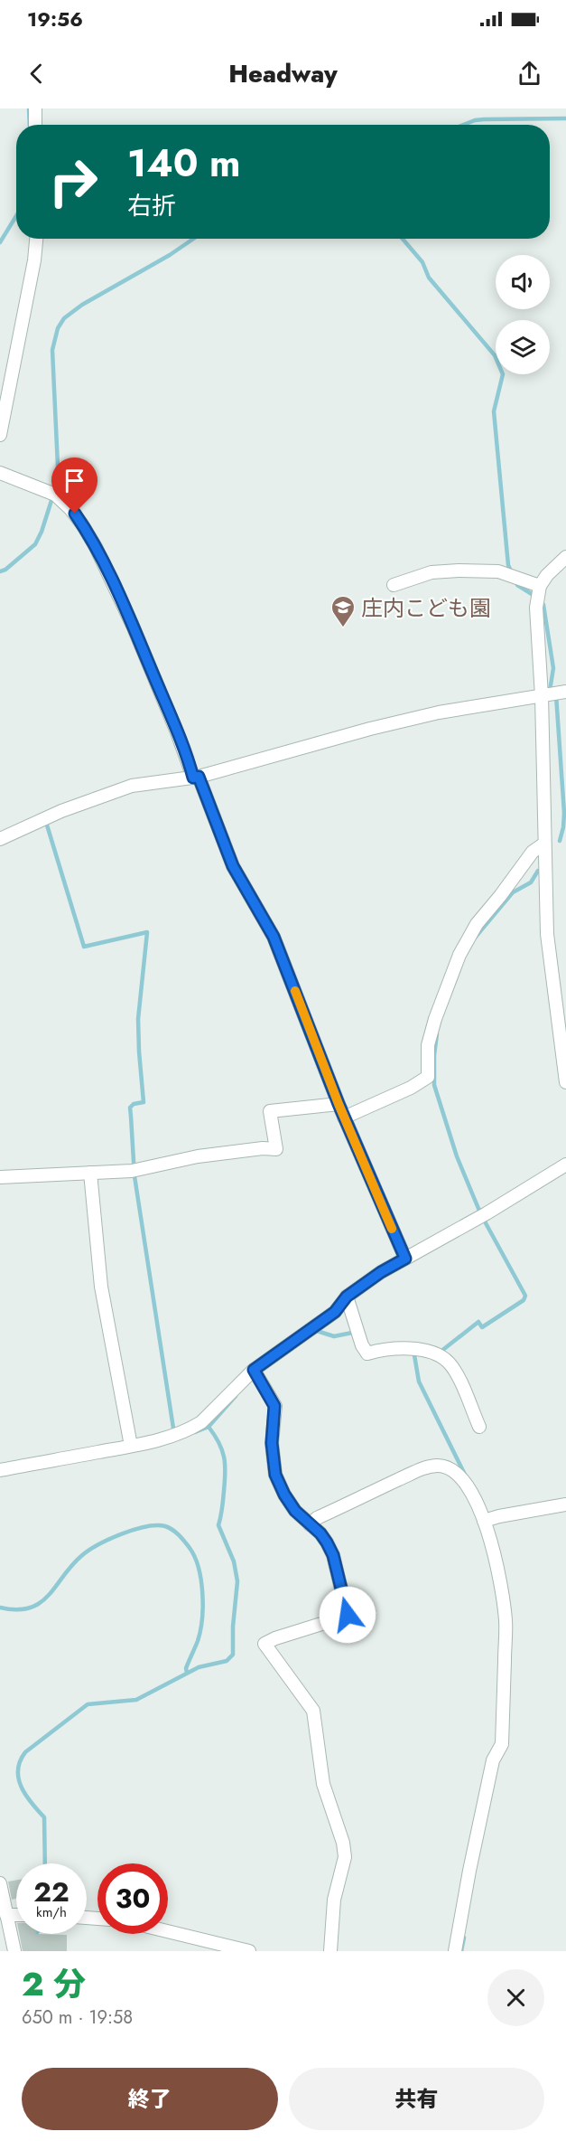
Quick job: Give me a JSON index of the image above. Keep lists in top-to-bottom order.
{
  "places": {
    "school or university": ["庄内こども園"]
  },
  "page": {
    "status": "19:56",
    "header": "Headway",
    "turn": ["140 m", "右折"],
    "speed": "22 km/h",
    "limit": "30",
    "heading": ["2 分", "650 m · 19:58"],
    "buttons": ["終了", "共有"]
  }
}
